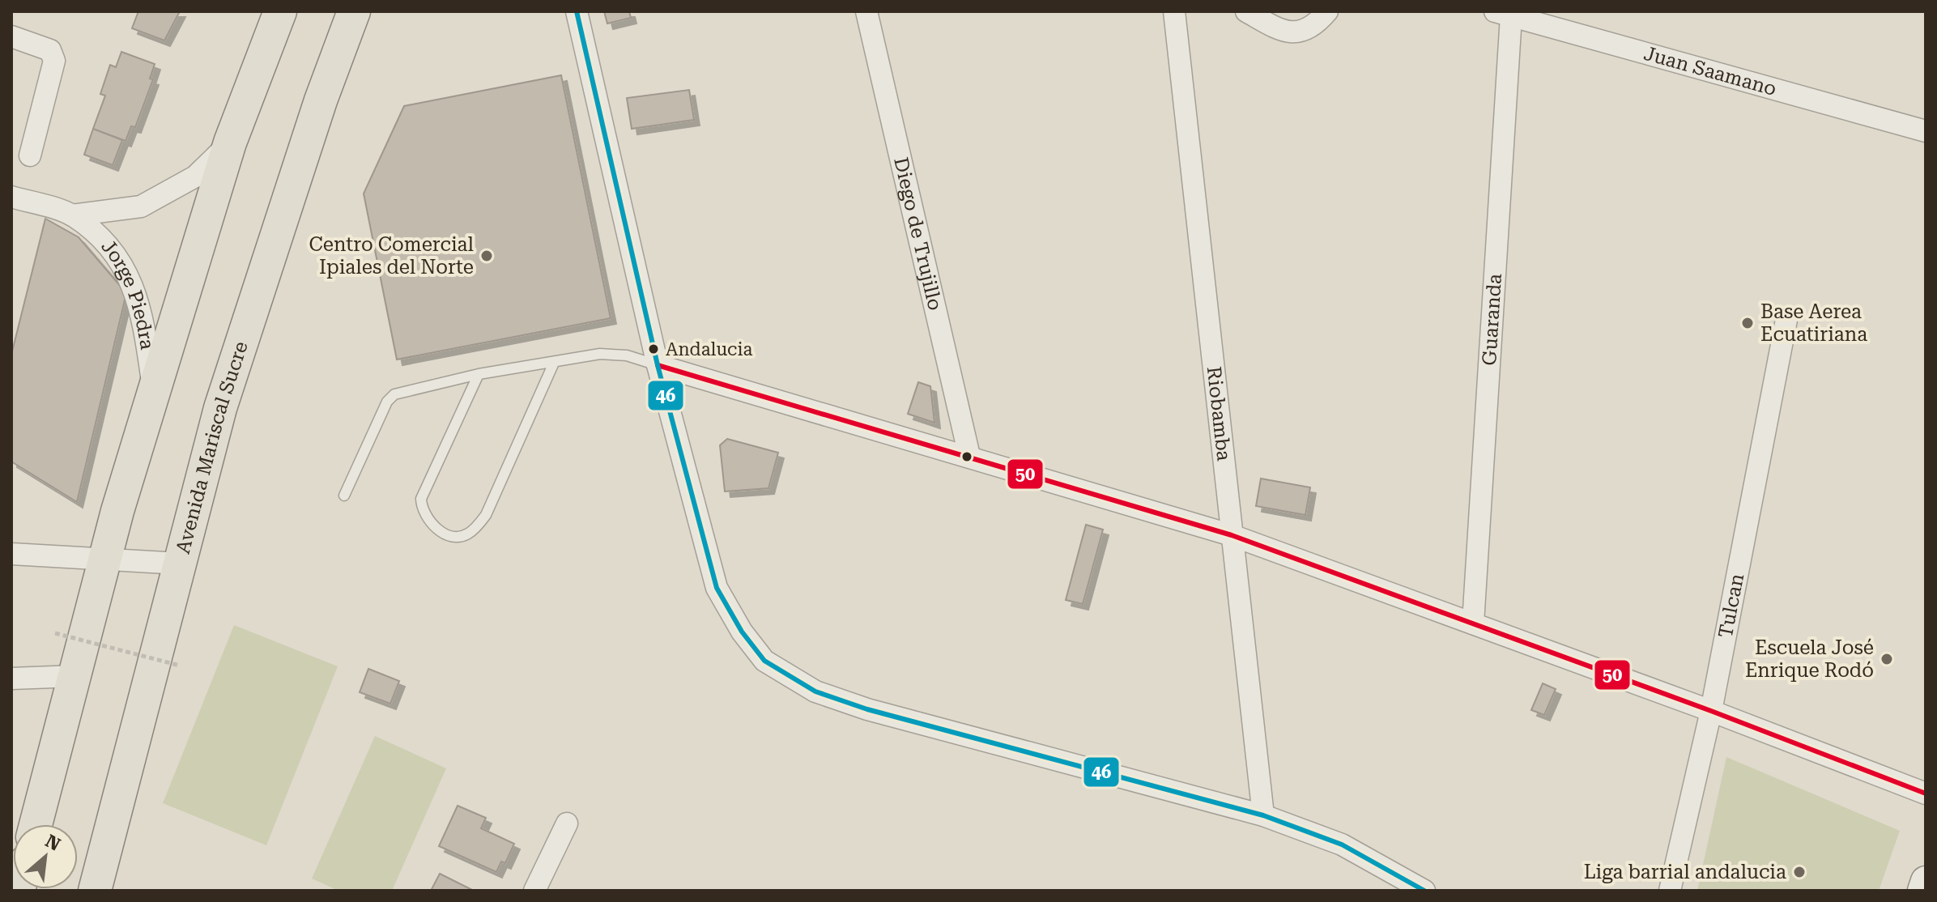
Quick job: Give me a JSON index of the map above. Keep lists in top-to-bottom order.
{
  "streets": {
    "main road": ["Avenida Mariscal Sucre"],
    "street": [
      "Juan Saamano",
      "Diego de Trujillo",
      "Jorge Piedra",
      "Guaranda",
      "Riobamba",
      "Tulcan"
    ]
  },
  "crossings": [
    ["Juan Saamano", "Guaranda"]
  ],
  "places": [
    "Centro Comercial Ipiales del Norte",
    "Base Aerea Ecuatiriana",
    "Andalucia",
    "Escuela José Enrique Rodó",
    "Liga barrial andalucia"
  ],
  "lines": ["transit line 46", "transit line 50"],
  "north": "top right"
}
